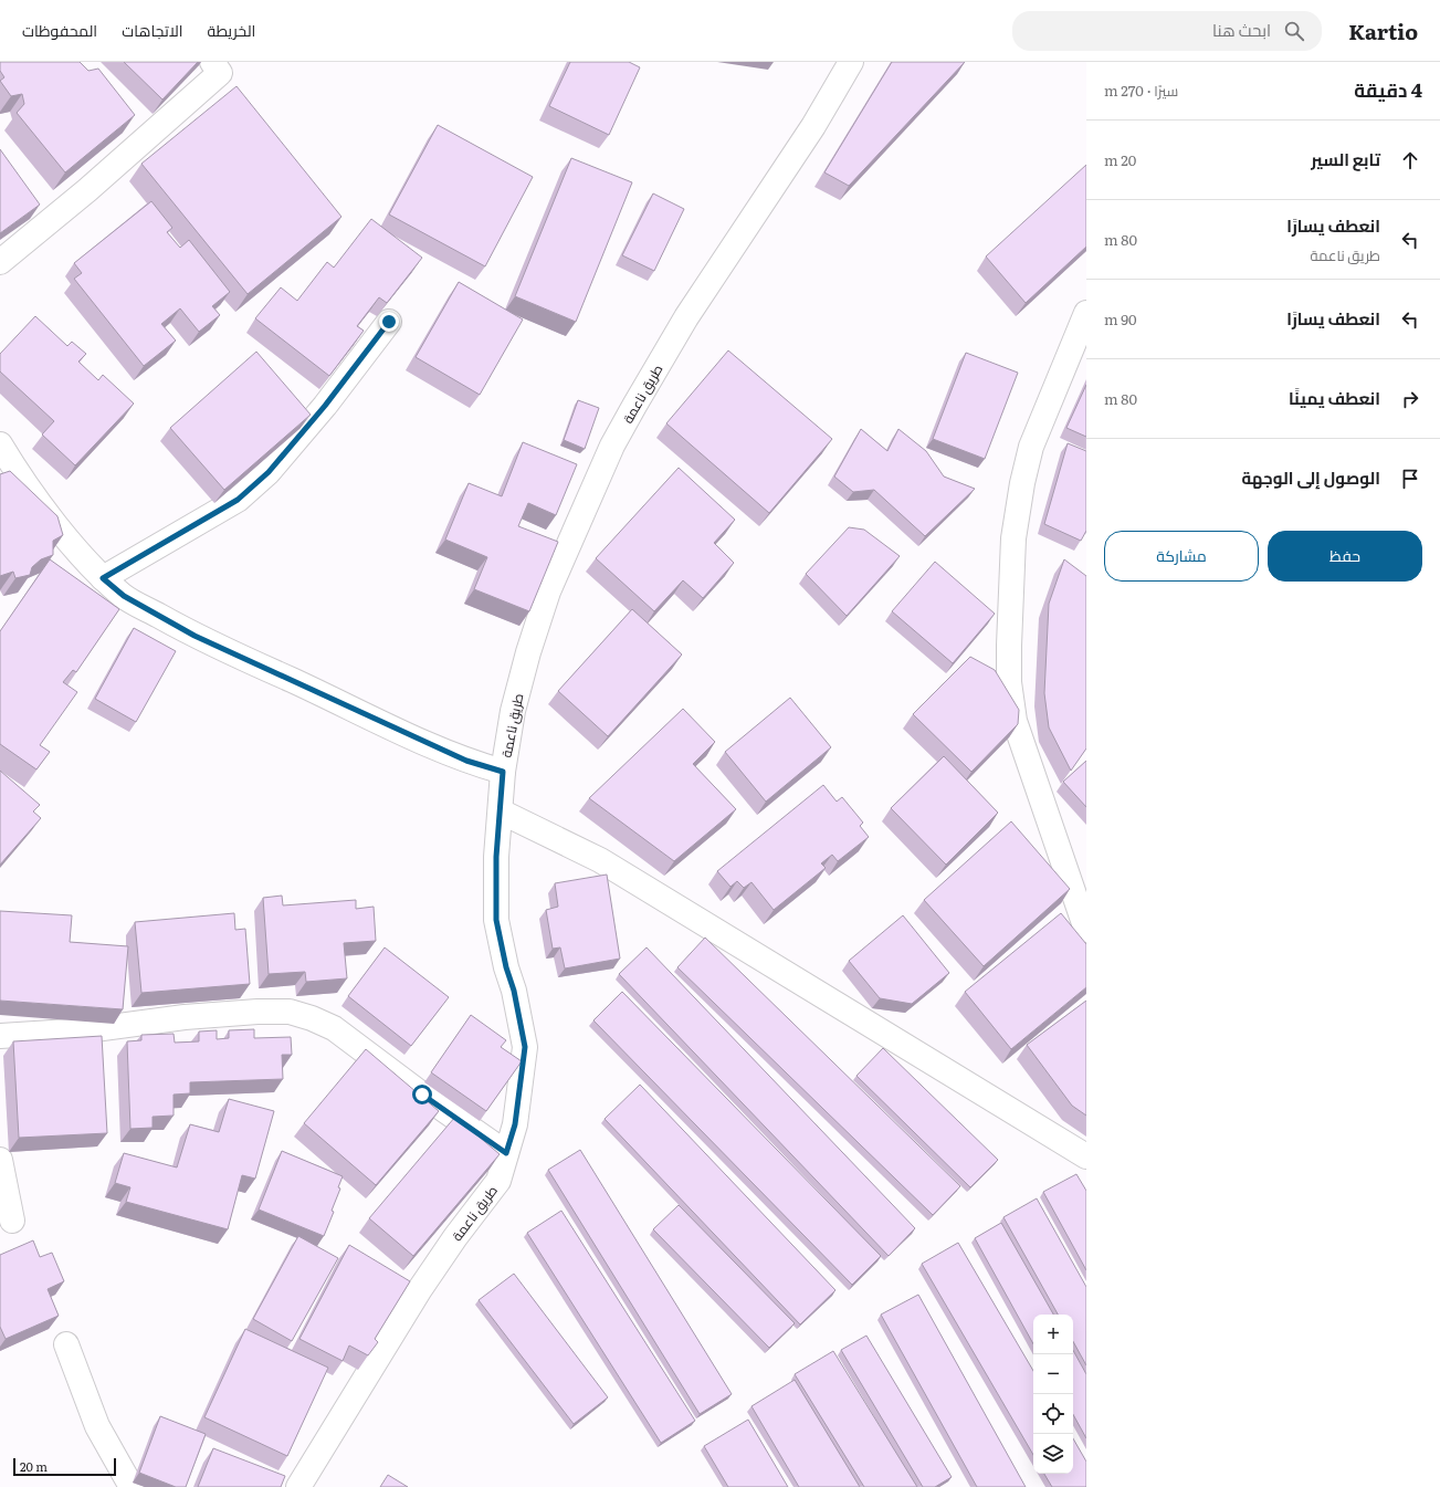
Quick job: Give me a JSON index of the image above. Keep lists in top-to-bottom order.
{
  "streets": {
    "street": ["طريق ناعمة"]
  },
  "scale_bar": "20 m",
  "page": {
    "header": "Kartio",
    "search": "ابحث هنا",
    "nav": ["الخريطة", "الاتجاهات", "المحفوظات"],
    "heading": ["4 دقيقة", "سيرًا · 270 m"],
    "list": [
      ["تابع السير", "20 m"],
      ["انعطف يسارًا", "طريق ناعمة", "80 m"],
      ["انعطف يسارًا", "90 m"],
      ["انعطف يمينًا", "80 m"],
      "الوصول إلى الوجهة"
    ],
    "buttons": ["حفظ", "مشاركة"],
    "map_buttons": ["+", "−"],
    "scale": "20 m"
  }
}
